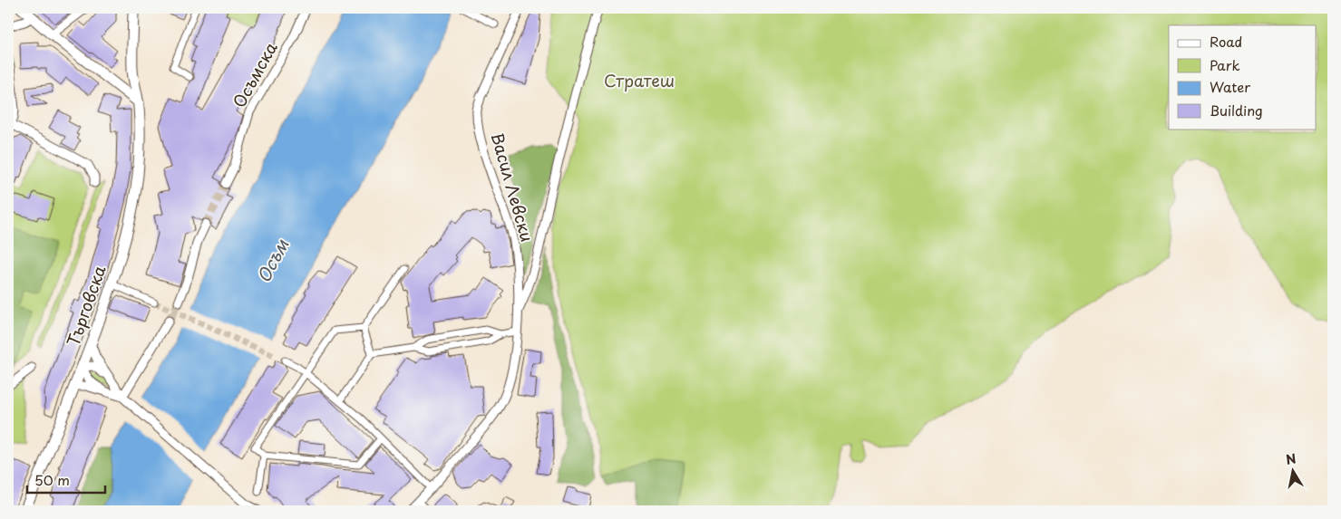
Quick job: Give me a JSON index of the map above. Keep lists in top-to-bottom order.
{
  "streets": {
    "street": ["Осъмска", "Васил Левски", "Търговска"]
  },
  "water": ["Осъм"],
  "parks": ["Стратеш"],
  "legend": [
    "Road",
    "Park",
    "Water",
    "Building"
  ],
  "scale_bar": "50 m",
  "north": "top"
}
